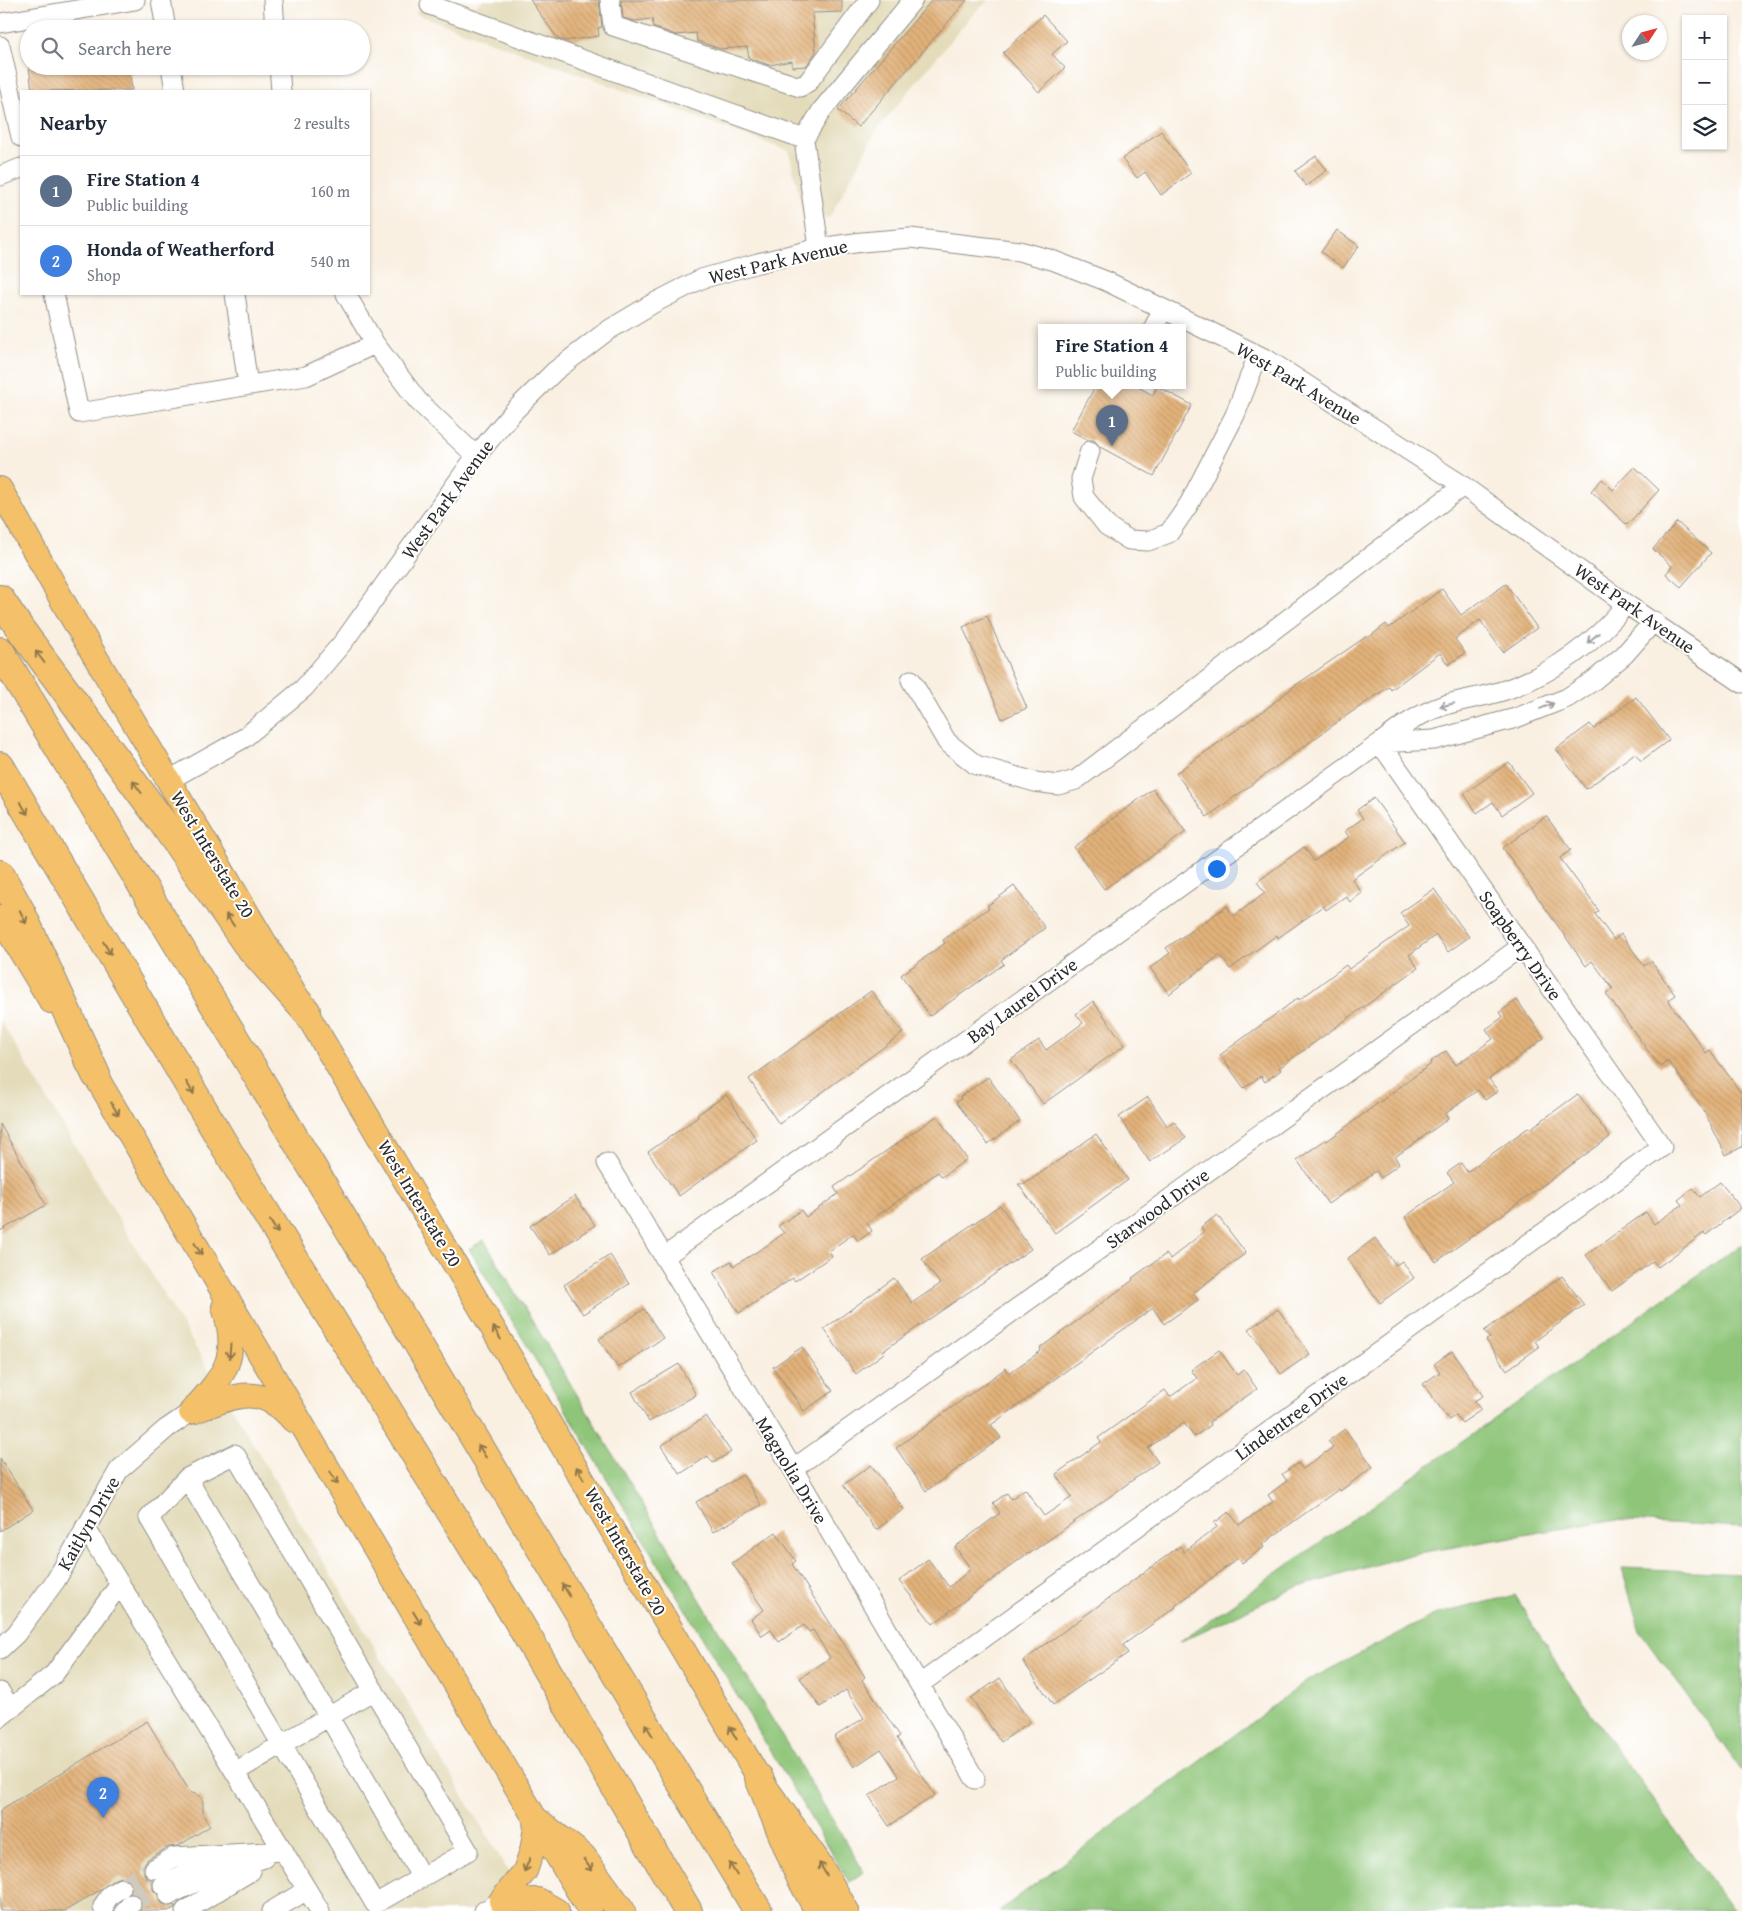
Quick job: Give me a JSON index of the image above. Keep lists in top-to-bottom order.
{
  "streets": {
    "main road": ["West Interstate 20", "Kaitlyn Drive"],
    "street": [
      "West Park Avenue",
      "Soapberry Drive",
      "Bay Laurel Drive",
      "Starwood Drive",
      "Lindentree Drive",
      "Magnolia Drive"
    ]
  },
  "crossings": [
    ["West Park Avenue", "West Interstate 20"],
    ["West Park Avenue", "Bay Laurel Drive"],
    ["Soapberry Drive", "Bay Laurel Drive"],
    ["Soapberry Drive", "Starwood Drive"],
    ["Soapberry Drive", "Lindentree Drive"],
    ["Bay Laurel Drive", "Magnolia Drive"],
    ["Starwood Drive", "Magnolia Drive"],
    ["Lindentree Drive", "Magnolia Drive"]
  ],
  "north": "top right",
  "page": {
    "map_buttons": ["+", "−"],
    "search": "Search here",
    "heading": ["Nearby", "2 results"],
    "list": [
      {
        "mark": "1",
        "name": "Fire Station 4",
        "note": "Public building",
        "value": "160 m"
      },
      {
        "mark": "2",
        "name": "Honda of Weatherford",
        "note": "Shop",
        "value": "540 m"
      }
    ],
    "popup": ["Fire Station 4", "Public building"],
    "pins": ["1", "2"]
  }
}
